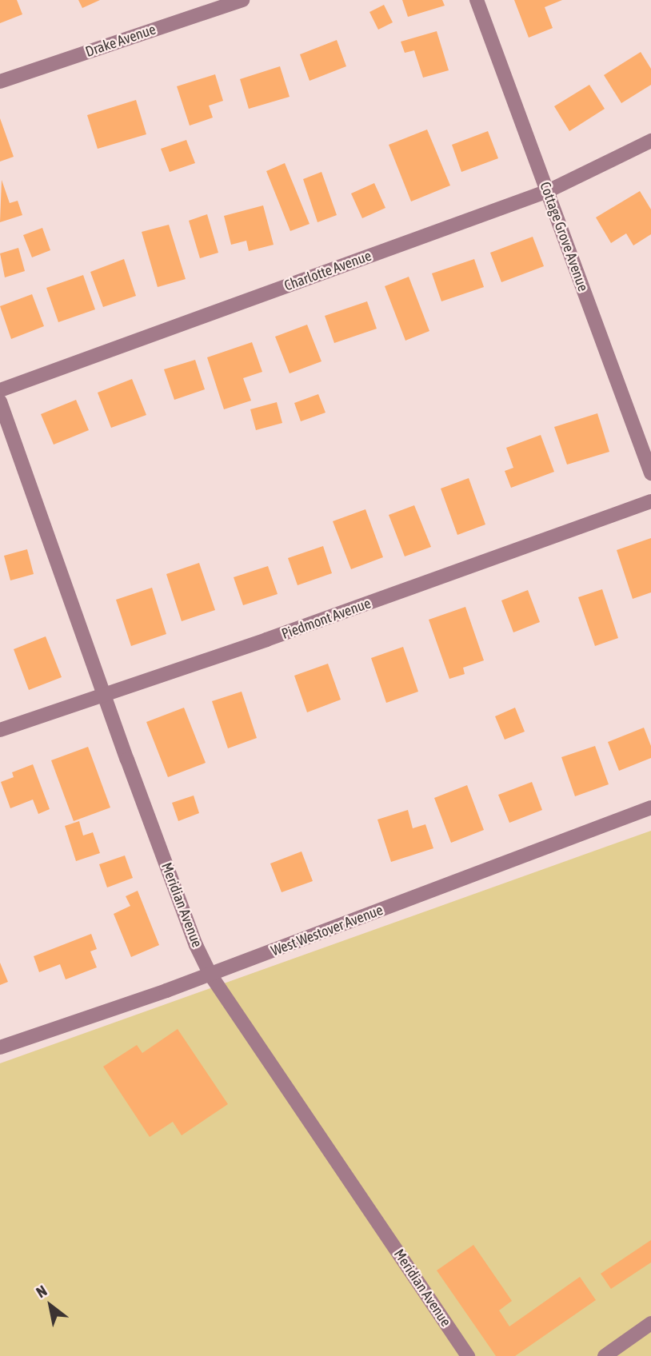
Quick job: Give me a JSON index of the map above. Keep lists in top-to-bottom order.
{
  "streets": {
    "street": [
      "Drake Avenue",
      "Cottage Grove Avenue",
      "Charlotte Avenue",
      "Piedmont Avenue",
      "Meridian Avenue",
      "West Westover Avenue"
    ]
  },
  "crossings": [
    ["Cottage Grove Avenue", "Charlotte Avenue"],
    ["Piedmont Avenue", "Meridian Avenue"],
    ["Meridian Avenue", "West Westover Avenue"]
  ],
  "north": "top left"
}
